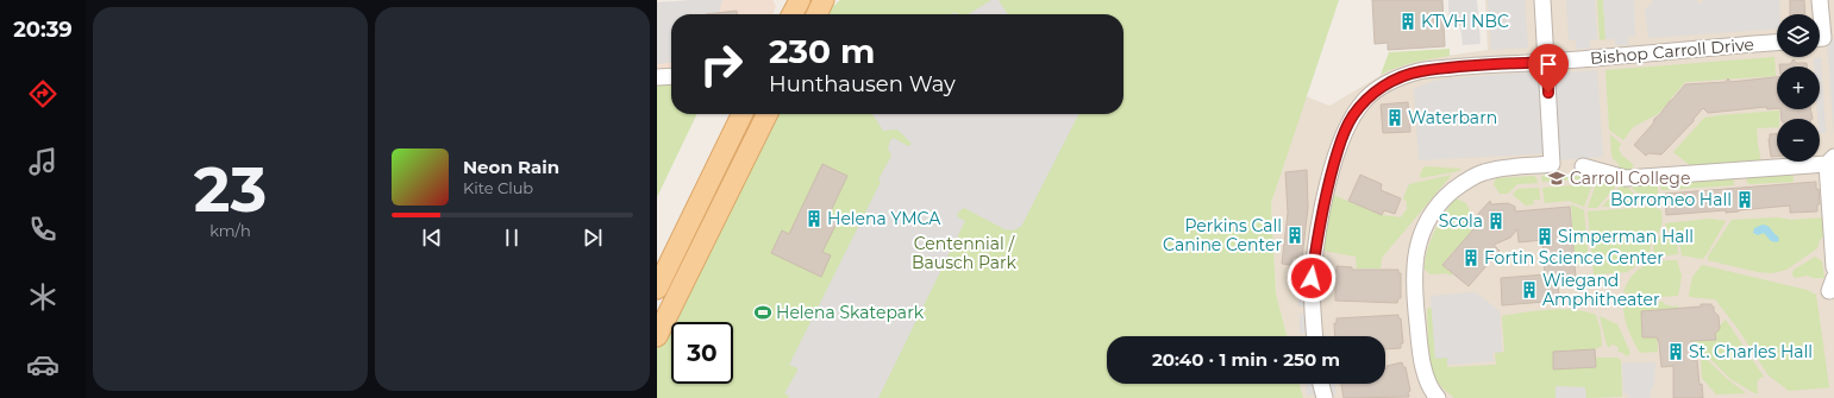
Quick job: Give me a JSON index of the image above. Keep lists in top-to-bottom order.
{
  "streets": {
    "street": ["Bishop Carroll Drive"]
  },
  "parks": ["Centennial / Bausch Park"],
  "places": {
    "building": [
      "KTVH NBC",
      "Waterbarn",
      "Borromeo Hall",
      "Helena YMCA",
      "Scola",
      "Perkins Call Canine Center",
      "Simperman Hall",
      "Fortin Science Center",
      "Wiegand Amphitheater",
      "St. Charles Hall"
    ],
    "school or university": ["Carroll College"],
    "sports": ["Helena Skatepark"]
  },
  "page": {
    "tabs": "20:39",
    "tile": ["23", "km/h"],
    "map_buttons": ["+", "−"],
    "turn": ["230 m", "Hunthausen Way"],
    "song": ["Neon Rain", "Kite Club"],
    "limit": "30",
    "trip": "20:40 · 1 min · 250 m"
  }
}
